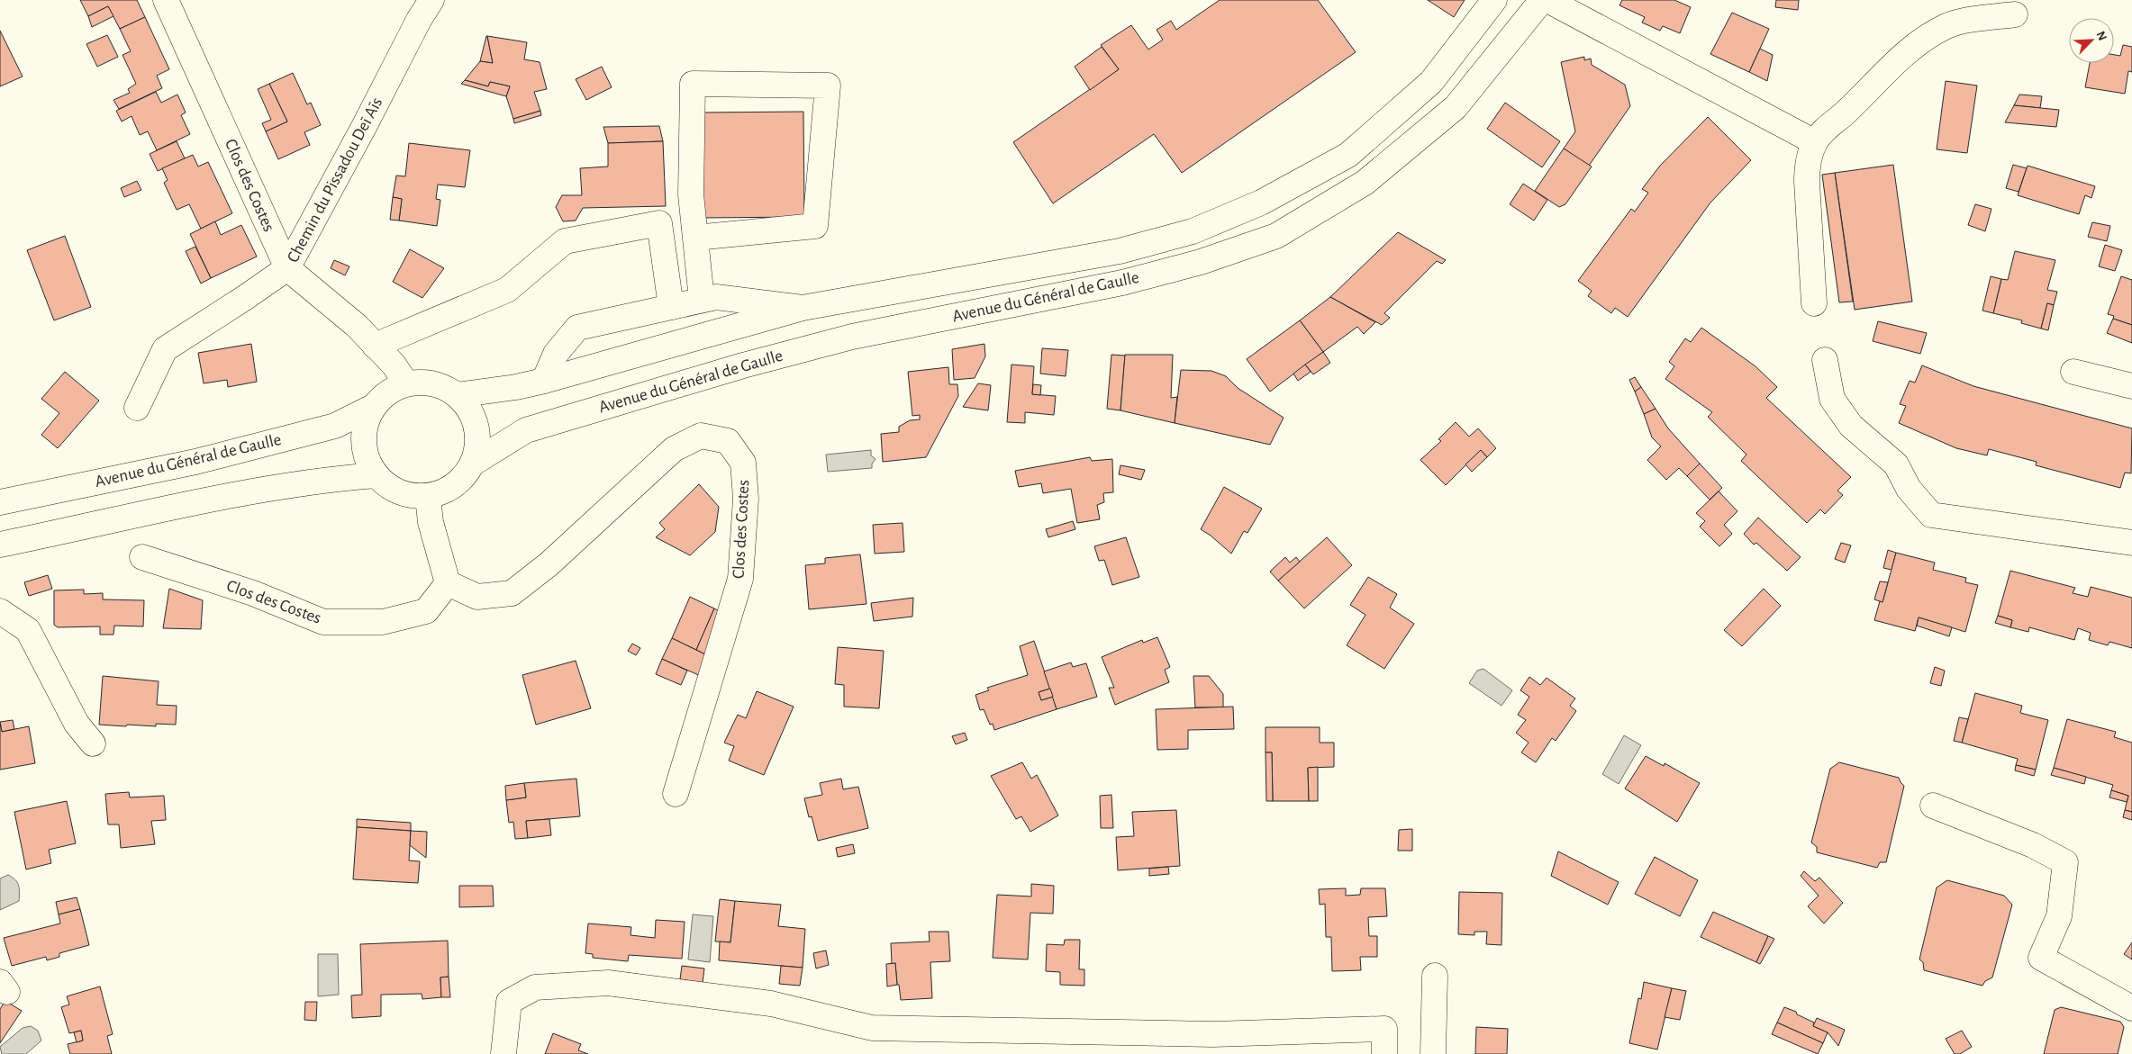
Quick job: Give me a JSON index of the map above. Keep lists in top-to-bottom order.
{
  "streets": {
    "street": ["Chemin du Pissadou Deï Aïs", "Clos des Costes", "Avenue du Général de Gaulle"]
  },
  "crossings": [
    ["Chemin du Pissadou Deï Aïs", "Clos des Costes"],
    ["Clos des Costes", "Avenue du Général de Gaulle"]
  ],
  "north": "top right"
}
